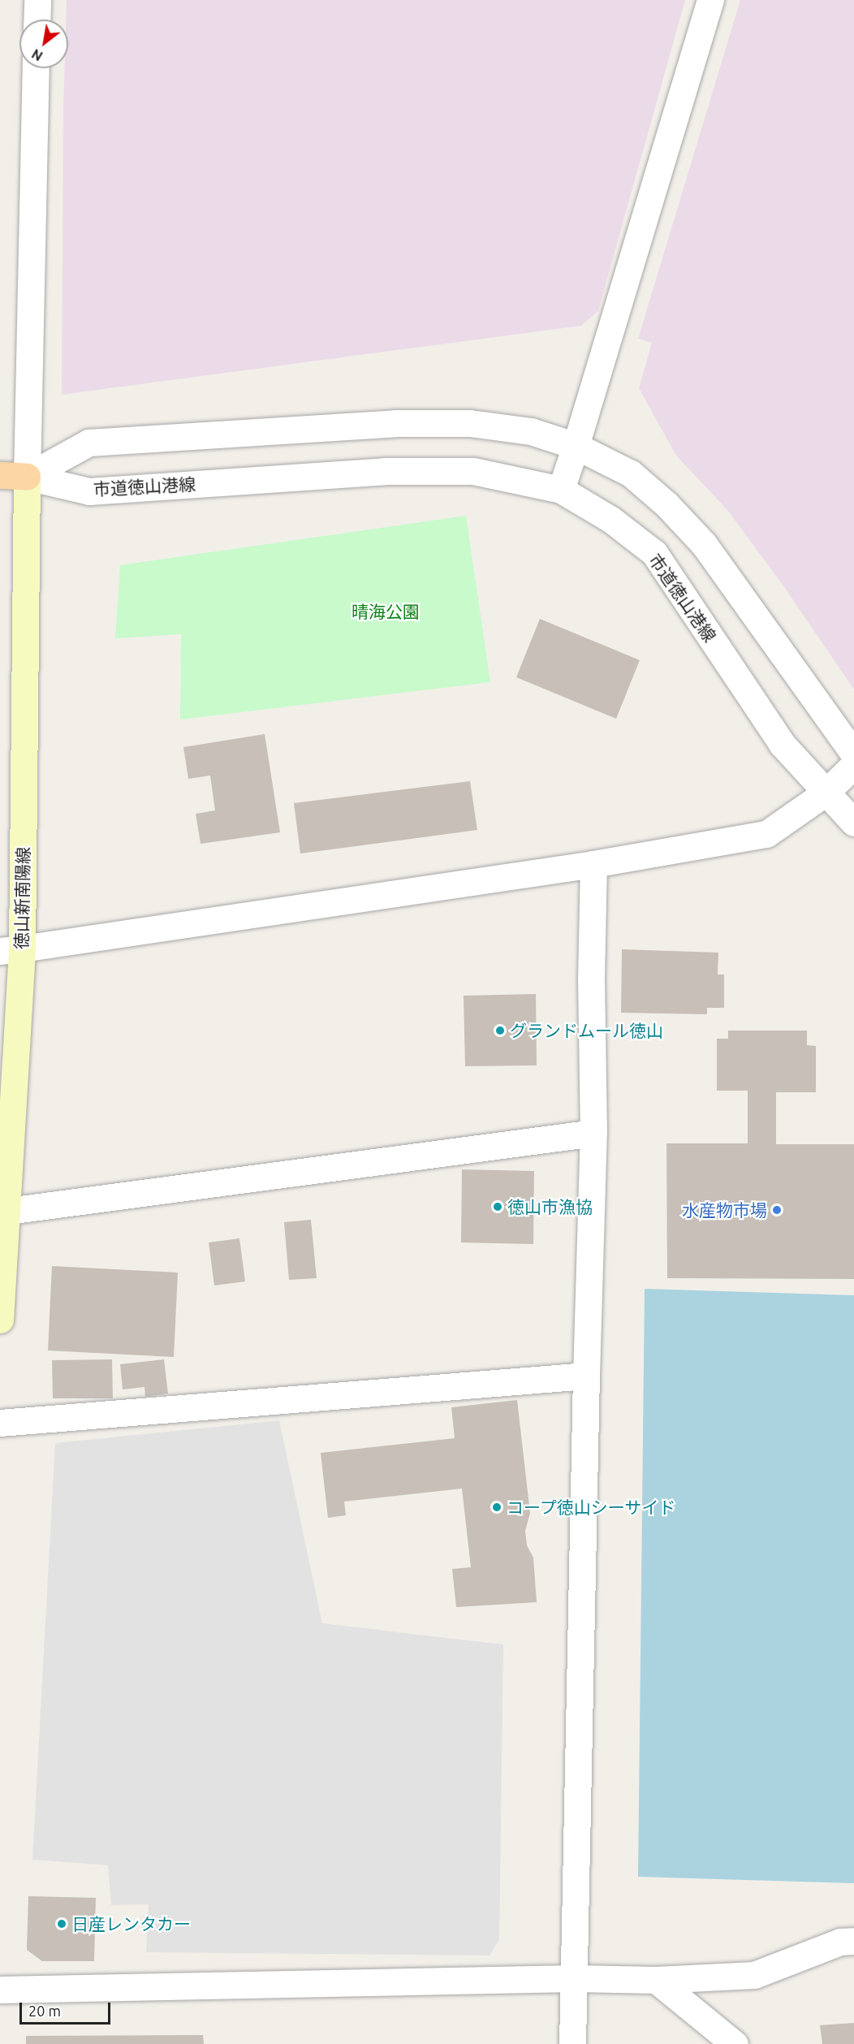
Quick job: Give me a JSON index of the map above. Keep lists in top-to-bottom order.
{
  "streets": {
    "main road": ["徳山新南陽線"],
    "street": ["市道徳山港線"]
  },
  "crossings": [
    ["市道徳山港線", "徳山新南陽線"]
  ],
  "parks": ["晴海公園"],
  "places": [
    "グランドムール徳山",
    "徳山市漁協",
    "水産物市場",
    "コープ徳山シーサイド",
    "日産レンタカー"
  ],
  "scale_bar": "20 m",
  "north": "bottom left"
}
